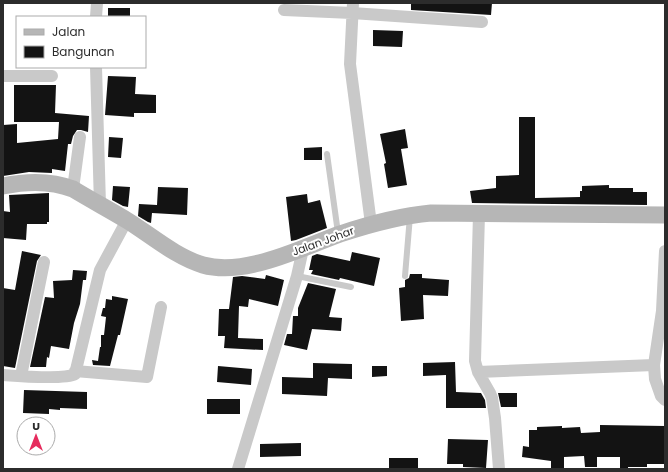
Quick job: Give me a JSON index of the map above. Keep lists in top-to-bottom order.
{
  "streets": {
    "street": ["Jalan Johar"]
  },
  "legend": ["Jalan", "Bangunan"],
  "north": "top"
}
